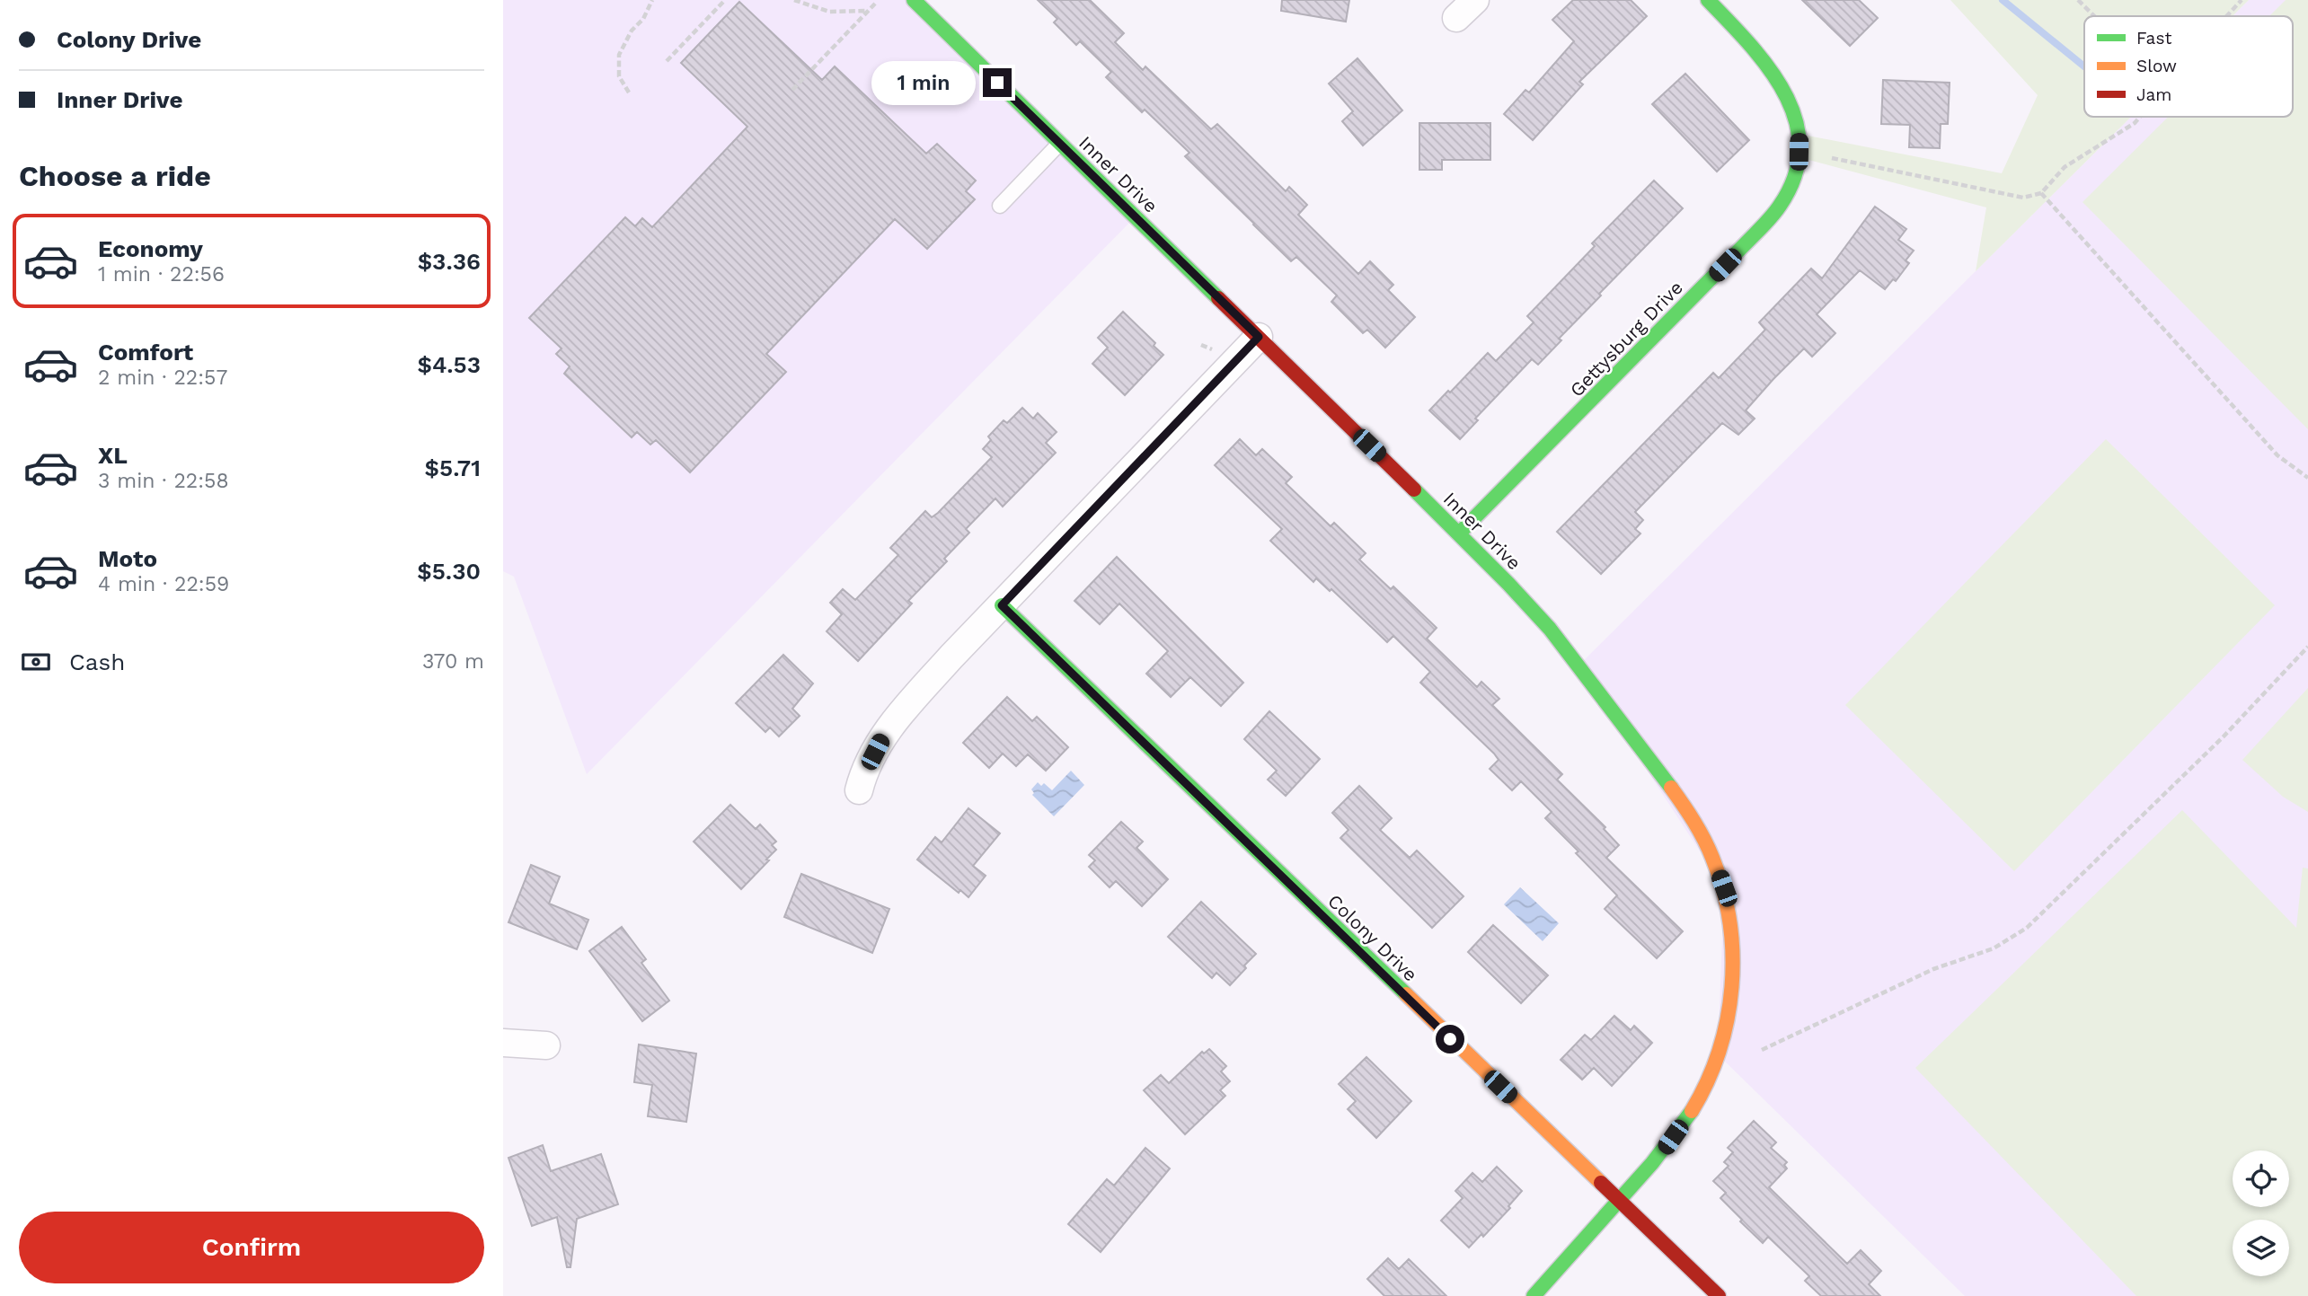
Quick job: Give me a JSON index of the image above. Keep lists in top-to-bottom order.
{
  "streets": {
    "street": ["Inner Drive", "Gettysburg Drive", "Colony Drive"]
  },
  "crossings": [
    ["Inner Drive", "Gettysburg Drive"],
    ["Inner Drive", "Colony Drive"]
  ],
  "legend": ["Fast", "Slow", "Jam"],
  "page": {
    "banner": ["Colony Drive", "Inner Drive"],
    "bubble": "1 min",
    "heading": "Choose a ride",
    "list": [
      {
        "name": "Economy",
        "note": "1 min · 22:56",
        "value": "$3.36"
      },
      {
        "name": "Comfort",
        "note": "2 min · 22:57",
        "value": "$4.53"
      },
      {
        "name": "XL",
        "note": "3 min · 22:58",
        "value": "$5.71"
      },
      {
        "name": "Moto",
        "note": "4 min · 22:59",
        "value": "$5.30"
      }
    ],
    "pay": ["Cash", "370 m"],
    "buttons": "Confirm"
  }
}
